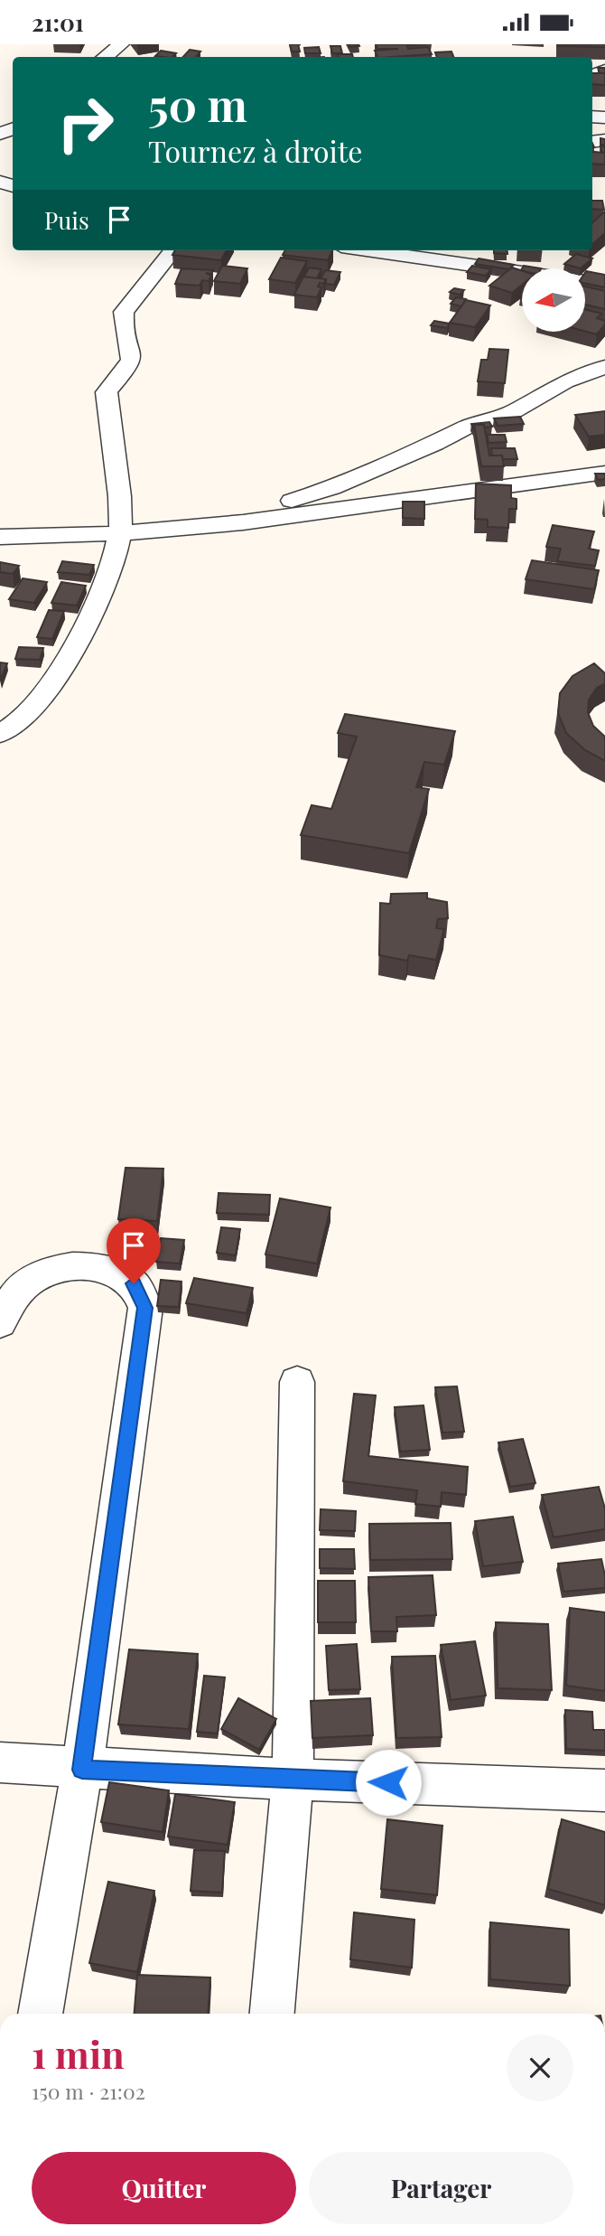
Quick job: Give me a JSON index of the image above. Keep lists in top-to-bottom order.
{
  "north": "left",
  "page": {
    "status": "21:01",
    "turn": ["50 m", "Tournez à droite"],
    "then": "Puis",
    "heading": ["1 min", "150 m · 21:02"],
    "buttons": ["Quitter", "Partager"]
  }
}
